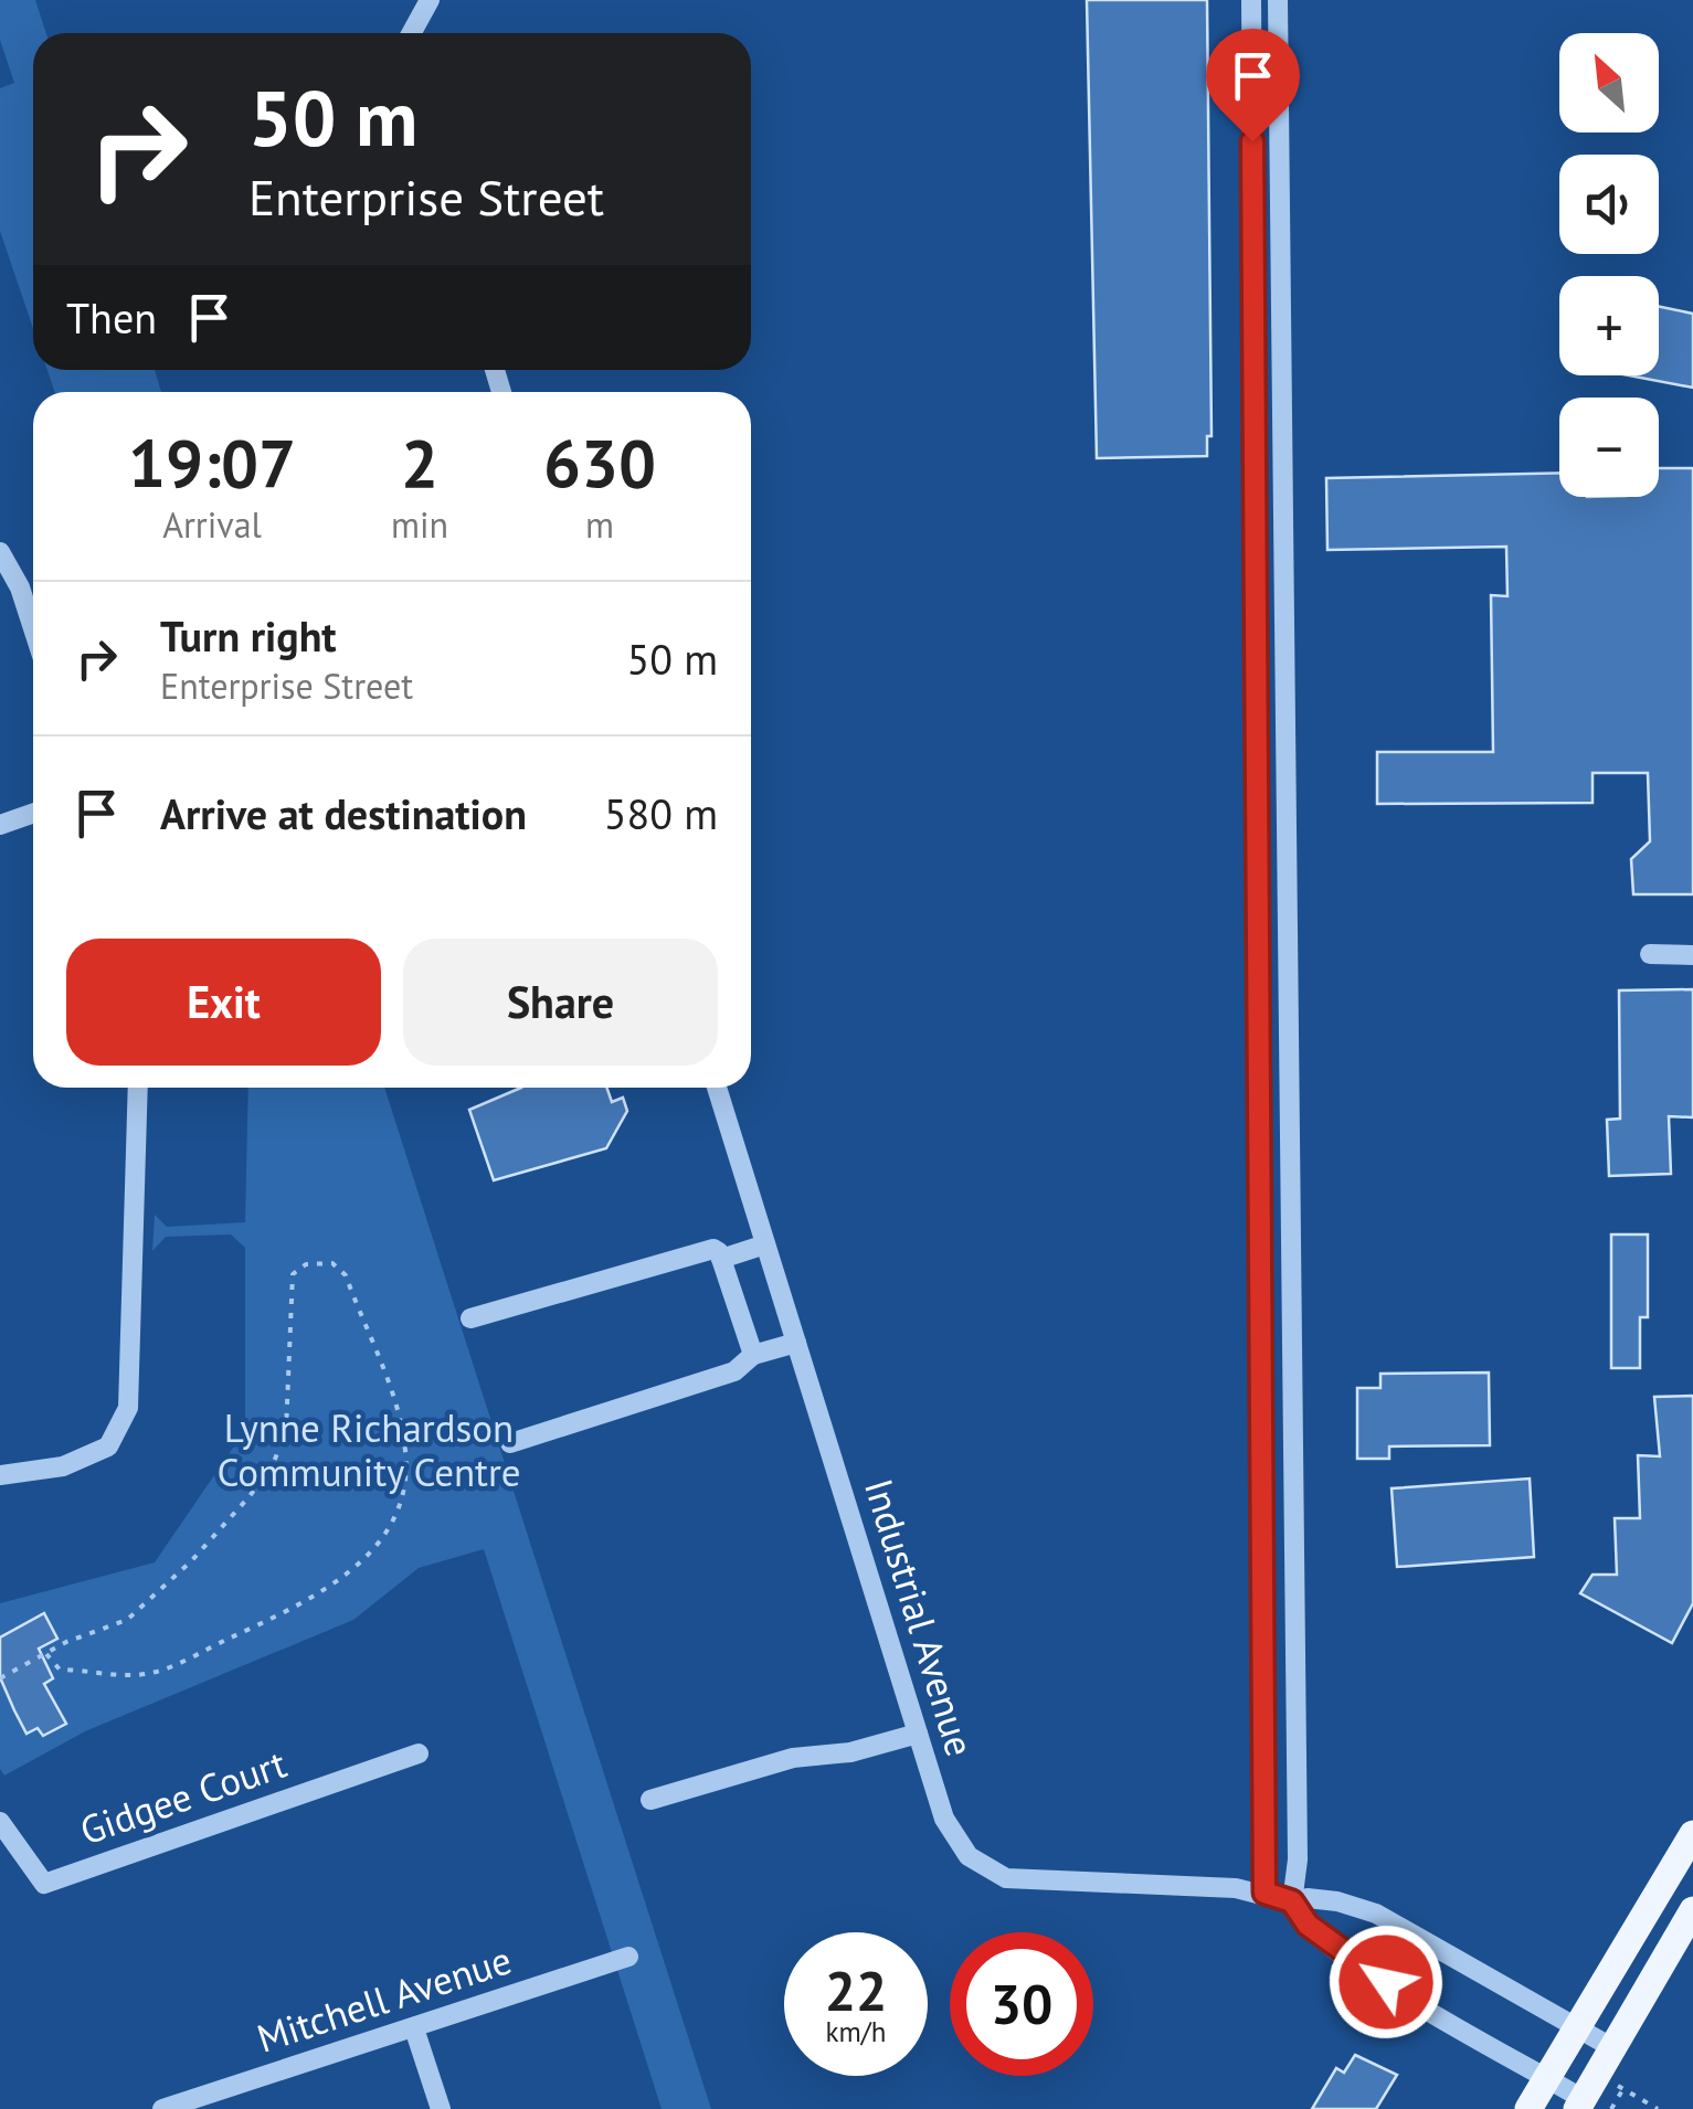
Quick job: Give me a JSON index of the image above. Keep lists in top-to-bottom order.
{
  "streets": {
    "street": ["Industrial Avenue", "Gidgee Court", "Mitchell Avenue"]
  },
  "parks": ["Lynne Richardson Community Centre"],
  "north": "top left",
  "page": {
    "map_buttons": ["+", "−"],
    "turn": ["50 m", "Enterprise Street"],
    "then": "Then",
    "eta": [
      "19:07",
      "Arrival",
      "2",
      "min",
      "630",
      "m"
    ],
    "list": [
      {
        "name": "Turn right",
        "note": "Enterprise Street",
        "value": "50 m"
      },
      {
        "name": "Arrive at destination",
        "value": "580 m"
      }
    ],
    "buttons": ["Exit", "Share"],
    "speed": "22 km/h",
    "limit": "30"
  }
}
